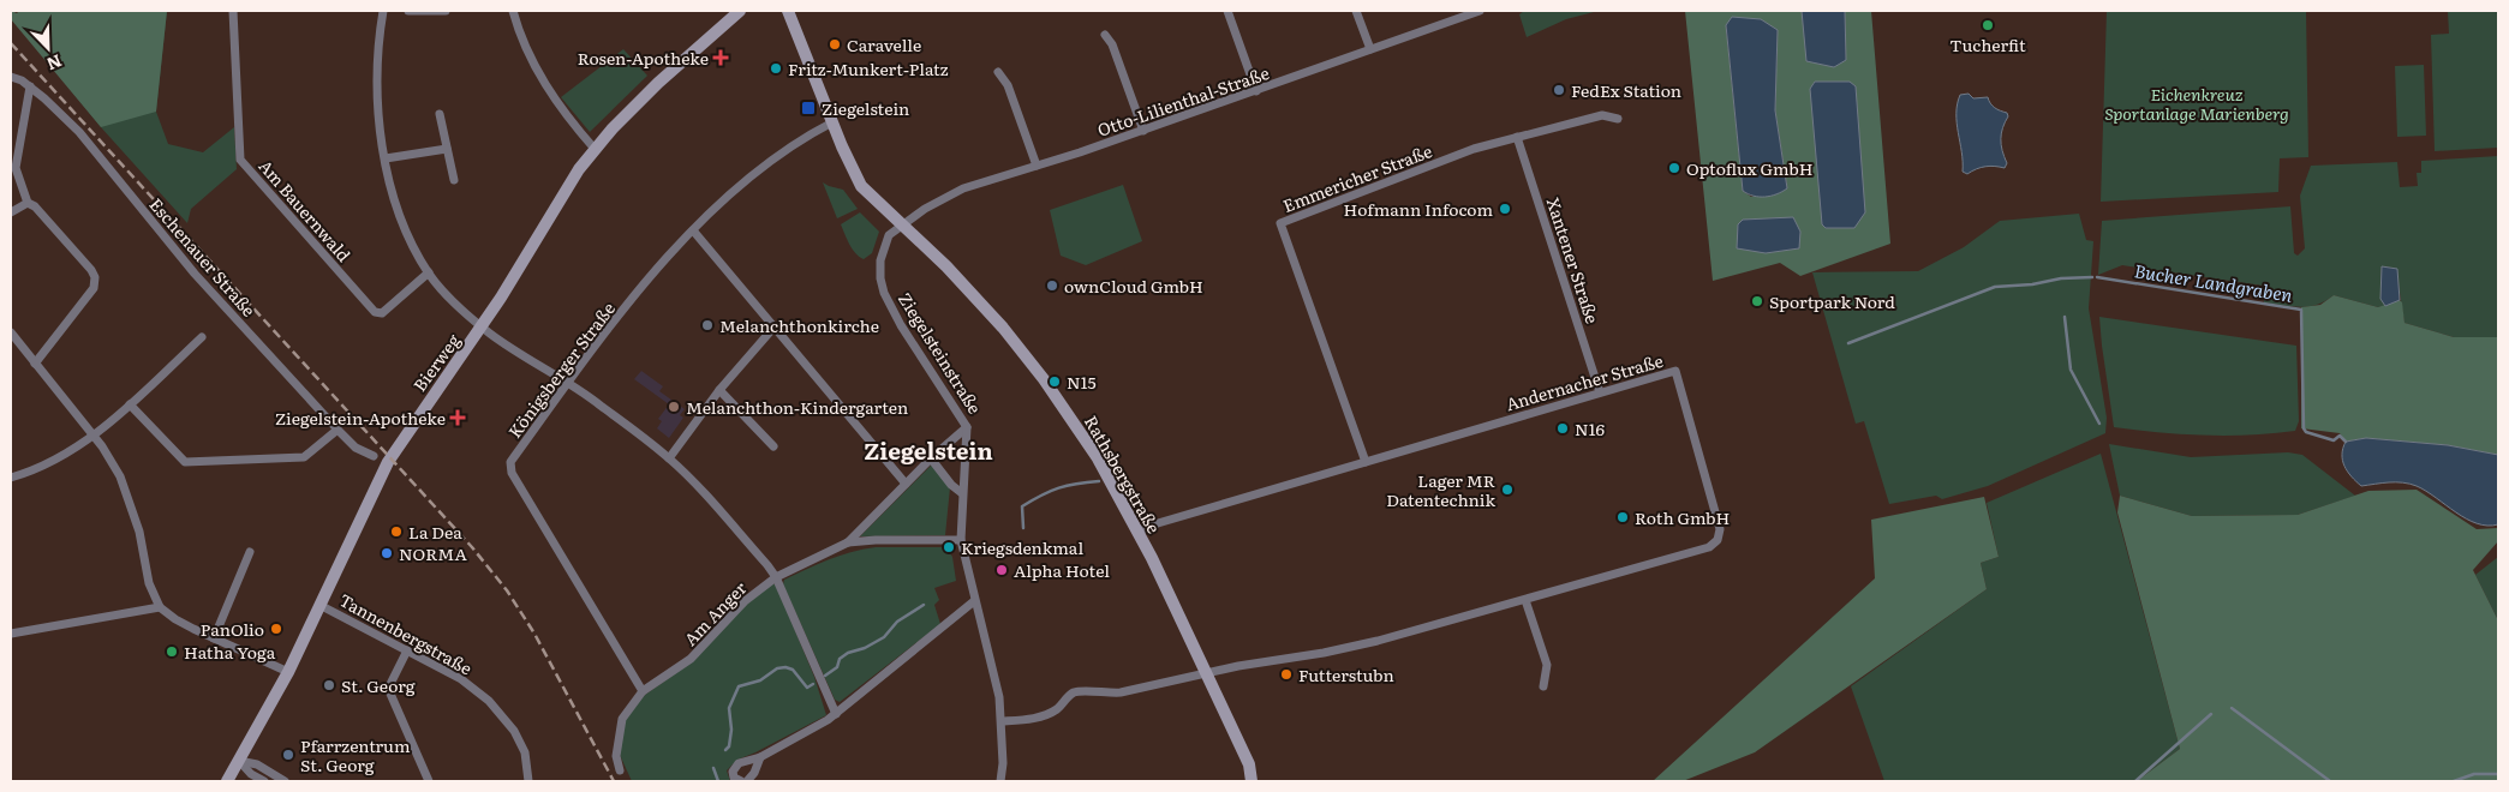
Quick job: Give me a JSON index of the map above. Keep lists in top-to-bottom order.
{
  "streets": {
    "main road": ["Bierweg", "Rathsbergstraße"],
    "street": [
      "Otto-Lilienthal-Straße",
      "Emmericher Straße",
      "Am Bauernwald",
      "Eschenauer Straße",
      "Xantener Straße",
      "Ziegelsteinstraße",
      "Königsberger Straße",
      "Andernacher Straße",
      "Am Anger",
      "Tannenbergstraße"
    ]
  },
  "crossings": [
    ["Otto-Lilienthal-Straße", "Ziegelsteinstraße"],
    ["Otto-Lilienthal-Straße", "Rathsbergstraße"],
    ["Emmericher Straße", "Xantener Straße"],
    ["Emmericher Straße", "Andernacher Straße"],
    ["Xantener Straße", "Andernacher Straße"],
    ["Ziegelsteinstraße", "Andernacher Straße"],
    ["Ziegelsteinstraße", "Rathsbergstraße"],
    ["Ziegelsteinstraße", "Am Anger"],
    ["Bierweg", "Tannenbergstraße"],
    ["Königsberger Straße", "Am Anger"],
    ["Andernacher Straße", "Rathsbergstraße"]
  ],
  "districts": ["Ziegelstein"],
  "water": ["Bucher Landgraben"],
  "parks": ["Eichenkreuz Sportanlage Marienberg"],
  "places": {
    "other": [
      "Tucherfit",
      "Caravelle",
      "Fritz-Munkert-Platz",
      "FedEx Station",
      "Optoflux GmbH",
      "Hofmann Infocom",
      "ownCloud GmbH",
      "Sportpark Nord",
      "Melanchthonkirche",
      "N15",
      "Melanchthon-Kindergarten",
      "N16",
      "Lager MR Datentechnik",
      "Roth GmbH",
      "La Dea",
      "Kriegsdenkmal",
      "NORMA",
      "Alpha Hotel",
      "PanOlio",
      "Hatha Yoga",
      "Futterstubn",
      "St. Georg",
      "Pfarrzentrum St. Georg"
    ],
    "health": ["Rosen-Apotheke", "Ziegelstein-Apotheke"],
    "transit": ["Ziegelstein"]
  },
  "north": "bottom right"
}
